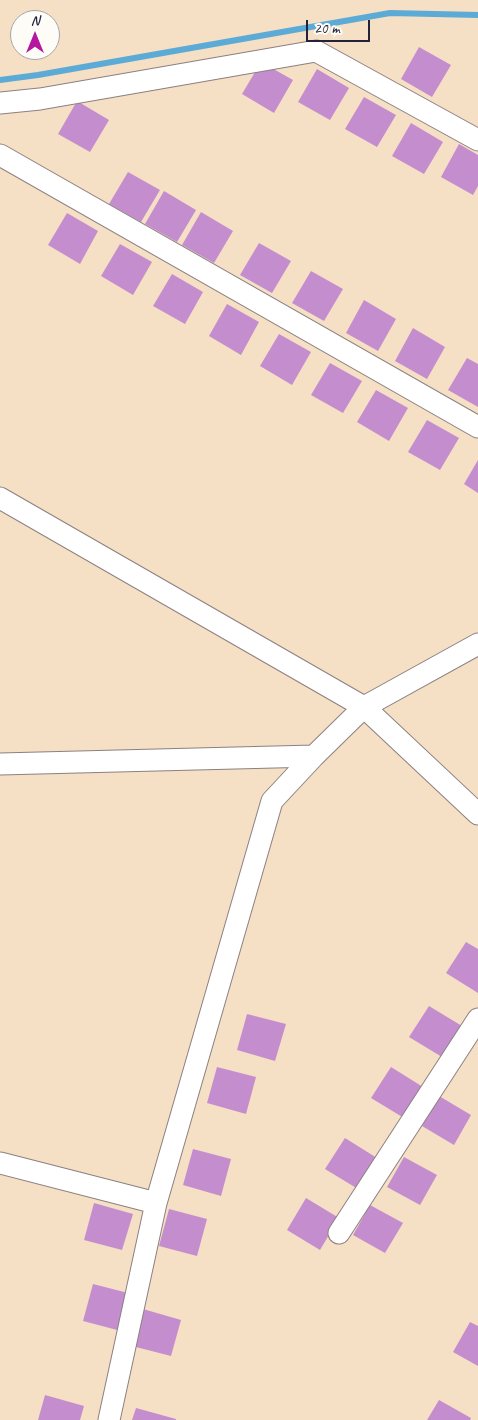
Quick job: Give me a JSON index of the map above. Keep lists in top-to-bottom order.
{
  "scale_bar": "20 m",
  "north": "top"
}
